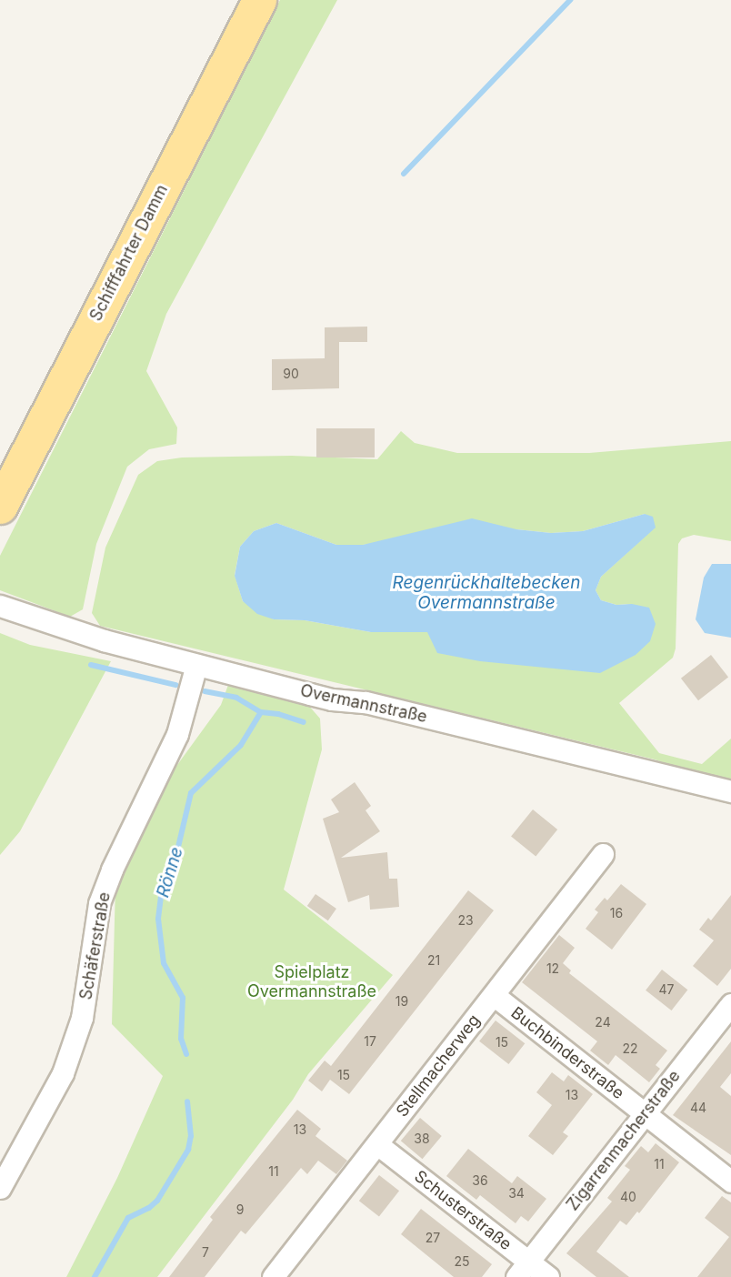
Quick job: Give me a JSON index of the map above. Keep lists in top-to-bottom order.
{
  "streets": {
    "main road": ["Schifffahrter Damm"],
    "street": [
      "Overmannstraße",
      "Schäferstraße",
      "Buchbinderstraße",
      "Stellmacherweg",
      "Zigarrenmacherstraße",
      "Schusterstraße"
    ]
  },
  "crossings": [
    ["Overmannstraße", "Schäferstraße"],
    ["Buchbinderstraße", "Stellmacherweg"],
    ["Buchbinderstraße", "Zigarrenmacherstraße"],
    ["Stellmacherweg", "Schusterstraße"],
    ["Zigarrenmacherstraße", "Schusterstraße"]
  ],
  "water": ["Regenrückhaltebecken Overmannstraße", "Rönne"],
  "parks": ["Spielplatz Overmannstraße"],
  "house_numbers": [
    "90",
    "16",
    "23",
    "21",
    "12",
    "47",
    "19",
    "24",
    "17",
    "15",
    "22",
    "15",
    "13",
    "44",
    "13",
    "38",
    "11",
    "11",
    "36",
    "34",
    "40",
    "9",
    "27",
    "7",
    "25"
  ]
}
